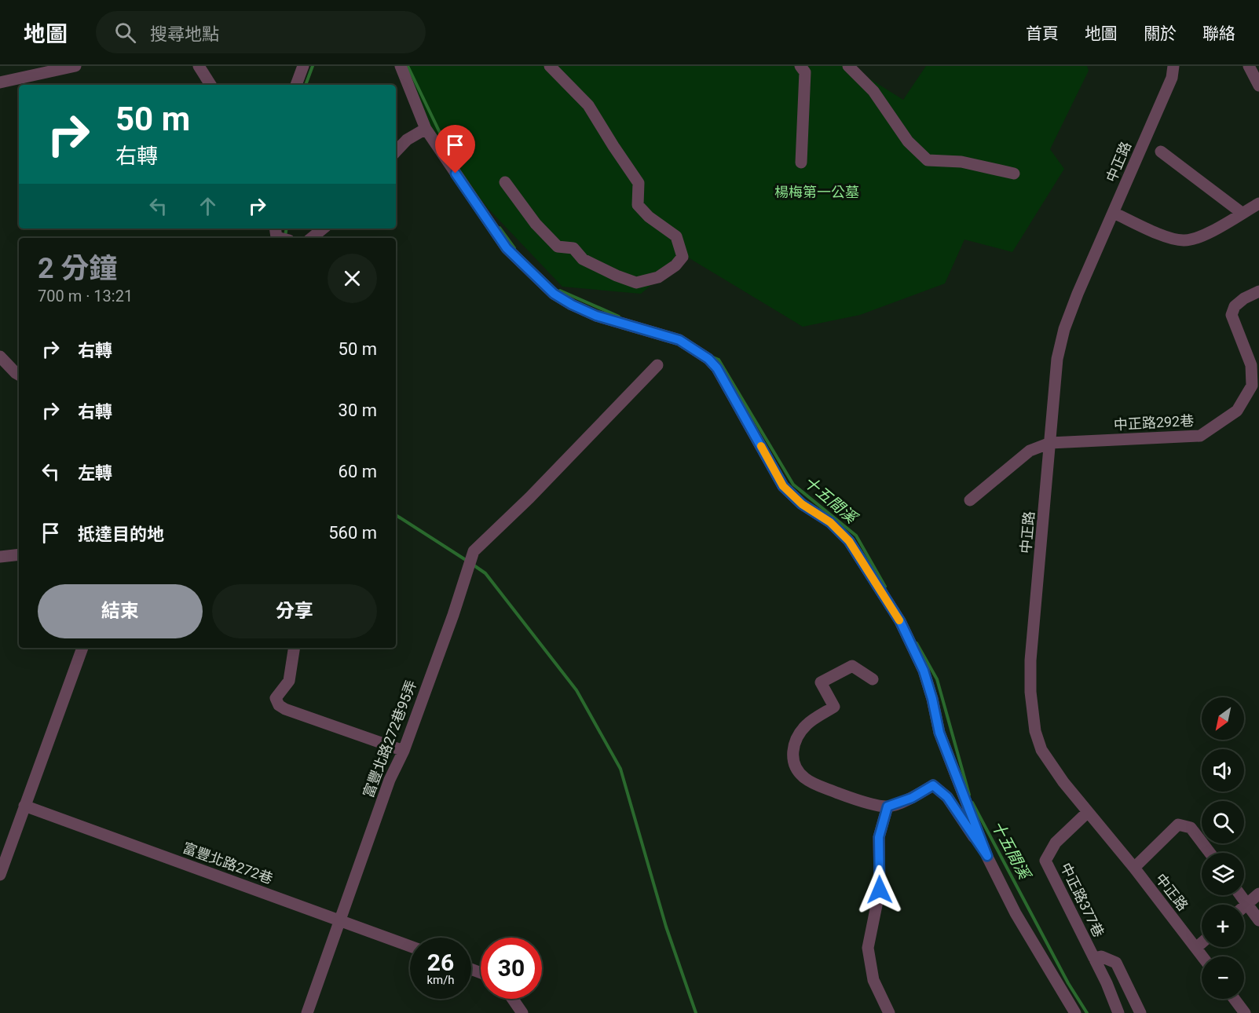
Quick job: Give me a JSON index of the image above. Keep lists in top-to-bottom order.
{
  "streets": {
    "street": [
      "中正路",
      "中正路292巷",
      "富豐北路272巷95弄",
      "富豐北路272巷",
      "中正路377巷"
    ]
  },
  "crossings": [
    ["中正路", "中正路292巷"],
    ["中正路", "中正路377巷"],
    ["富豐北路272巷95弄", "富豐北路272巷"]
  ],
  "water": ["十五間溪"],
  "parks": ["楊梅第一公墓"],
  "north": "bottom left",
  "page": {
    "header": "地圖",
    "search": "搜尋地點",
    "nav": [
      "首頁",
      "地圖",
      "關於",
      "聯絡"
    ],
    "turn": ["50 m", "右轉"],
    "heading": ["2 分鐘", "700 m · 13:21"],
    "list": [
      {
        "name": "右轉",
        "value": "50 m"
      },
      {
        "name": "右轉",
        "value": "30 m"
      },
      {
        "name": "左轉",
        "value": "60 m"
      },
      {
        "name": "抵達目的地",
        "value": "560 m"
      }
    ],
    "buttons": ["結束", "分享"],
    "map_buttons": ["+", "−"],
    "speed": "26 km/h",
    "limit": "30"
  }
}
